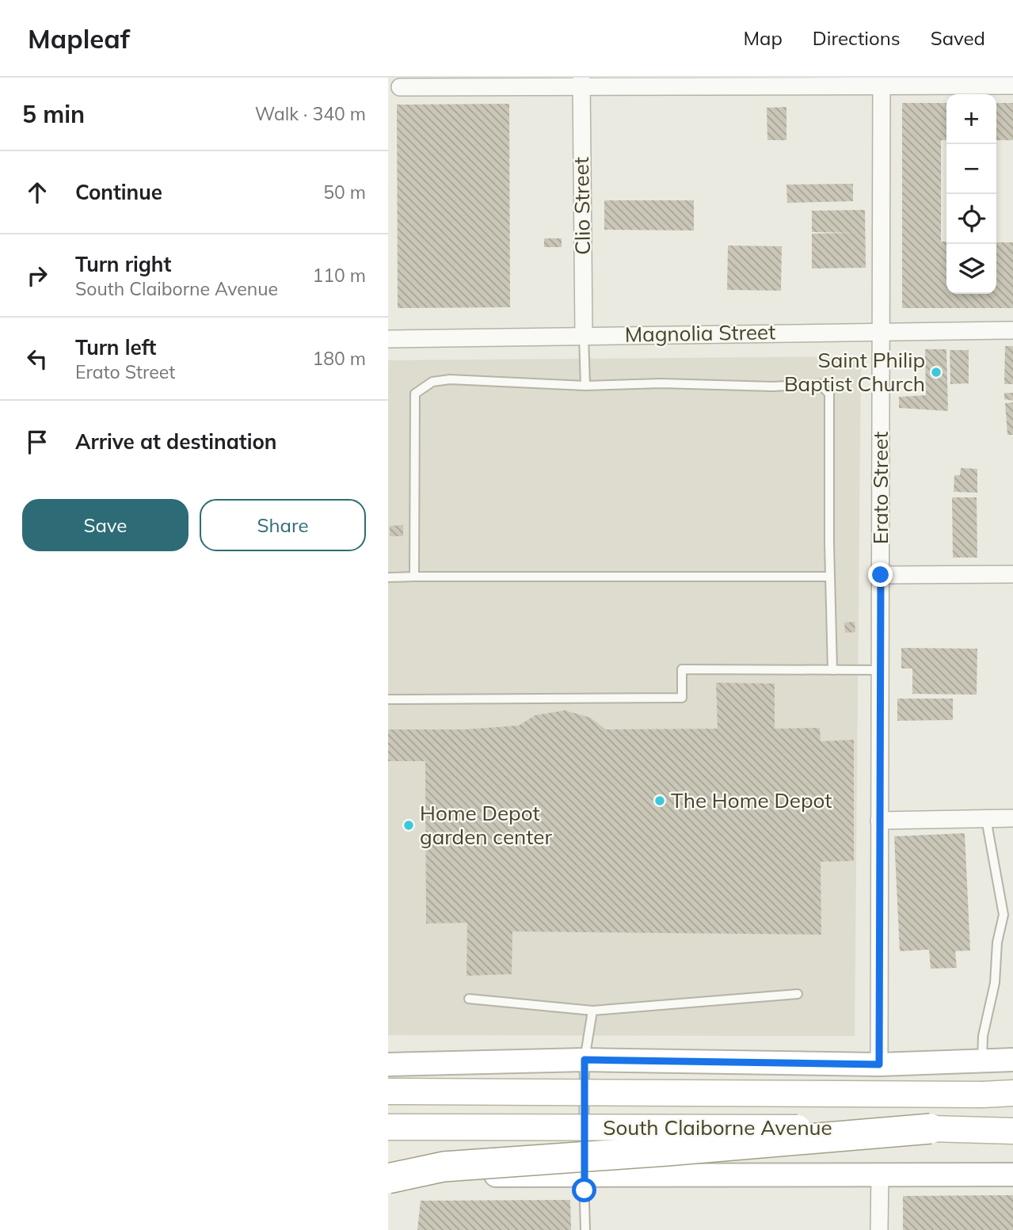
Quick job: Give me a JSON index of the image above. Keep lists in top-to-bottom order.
{
  "streets": {
    "main road": ["South Claiborne Avenue"],
    "street": ["Clio Street", "Magnolia Street", "Erato Street"]
  },
  "crossings": [
    ["Clio Street", "Magnolia Street"],
    ["Magnolia Street", "Erato Street"]
  ],
  "places": ["Saint Philip Baptist Church", "The Home Depot", "Home Depot garden center"],
  "page": {
    "header": "Mapleaf",
    "nav": ["Map", "Directions", "Saved"],
    "heading": ["5 min", "Walk · 340 m"],
    "map_buttons": ["+", "−"],
    "list": [
      ["Continue", "50 m"],
      ["Turn right", "South Claiborne Avenue", "110 m"],
      ["Turn left", "Erato Street", "180 m"],
      "Arrive at destination"
    ],
    "buttons": ["Save", "Share"]
  }
}
